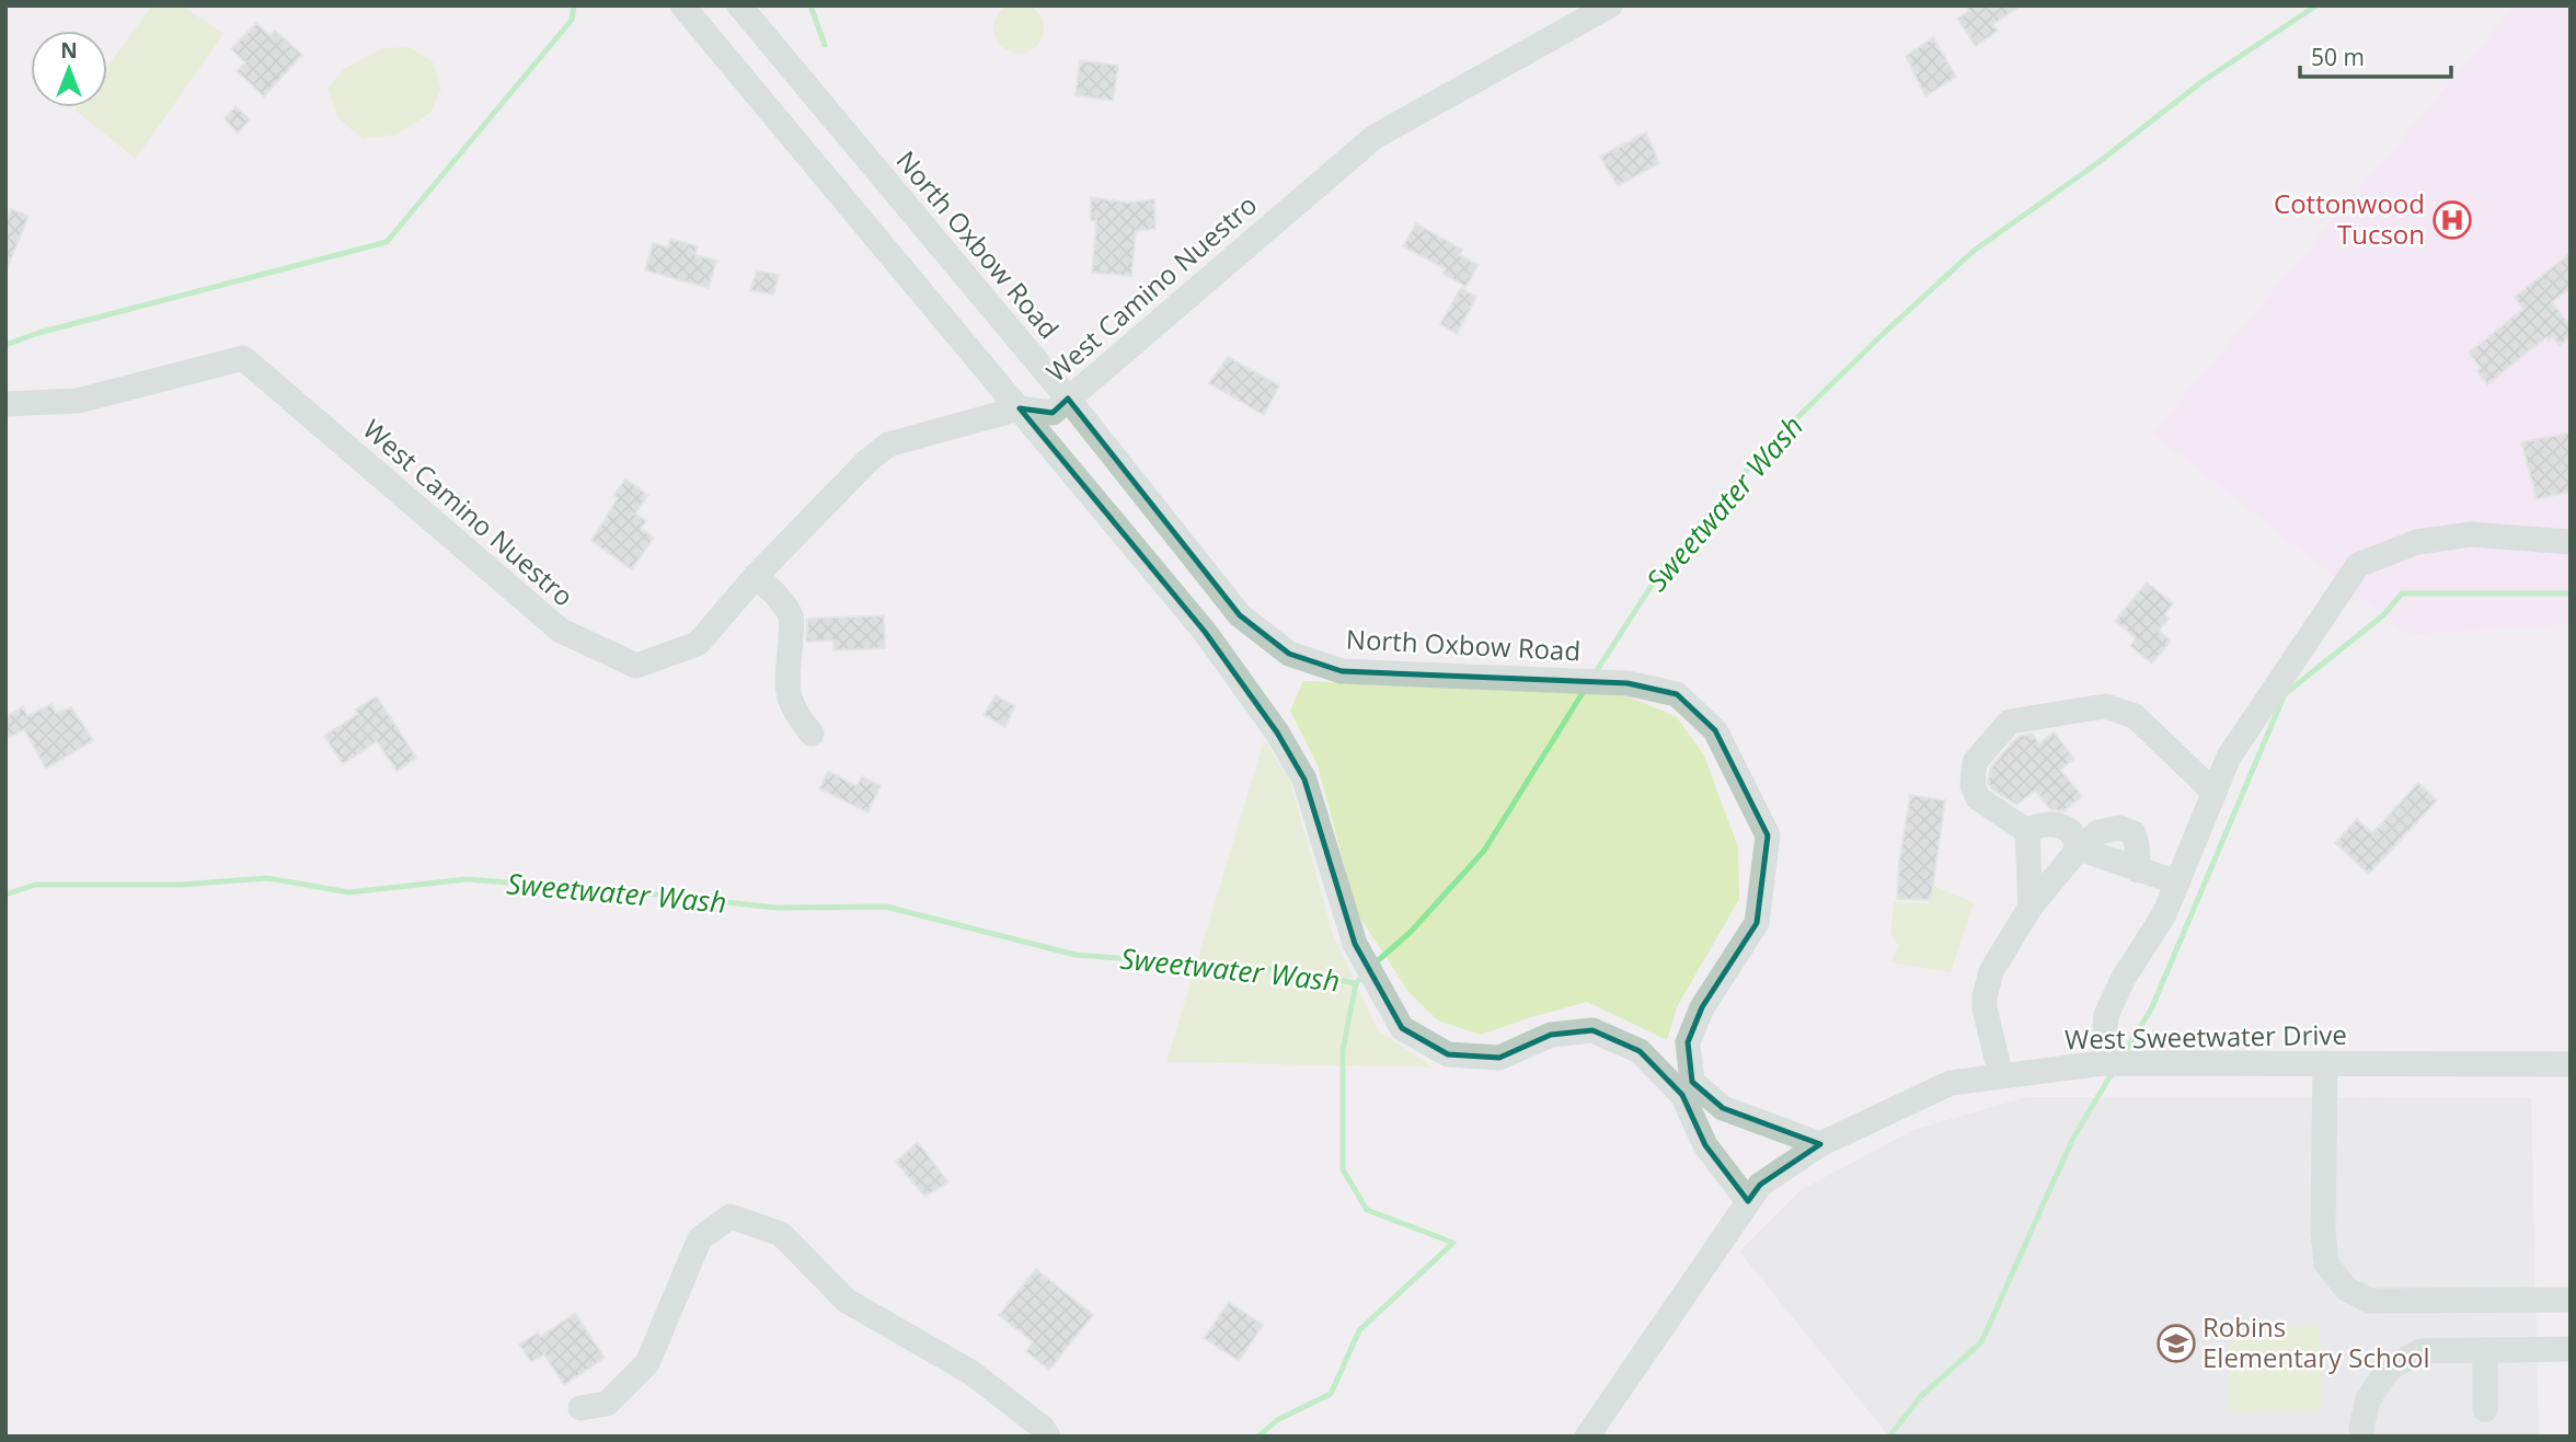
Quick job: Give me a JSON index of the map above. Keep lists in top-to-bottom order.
{
  "streets": {
    "street": ["North Oxbow Road", "West Camino Nuestro", "West Sweetwater Drive"]
  },
  "crossings": [
    ["North Oxbow Road", "West Camino Nuestro"],
    ["North Oxbow Road", "West Sweetwater Drive"]
  ],
  "water": ["Sweetwater Wash"],
  "places": {
    "hospital": ["Cottonwood Tucson"],
    "school or university": ["Robins Elementary School"]
  },
  "scale_bar": "50 m",
  "north": "top"
}
